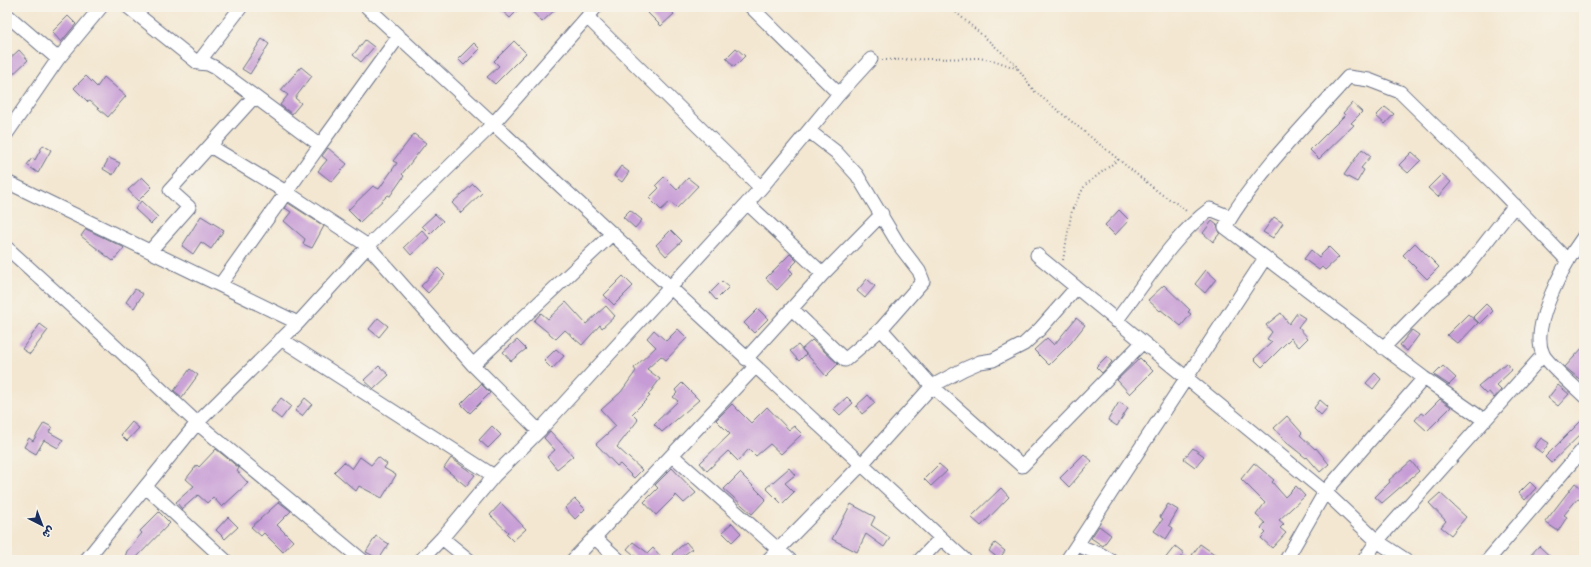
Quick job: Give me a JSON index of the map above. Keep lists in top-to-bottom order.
{
  "north": "bottom right"
}
